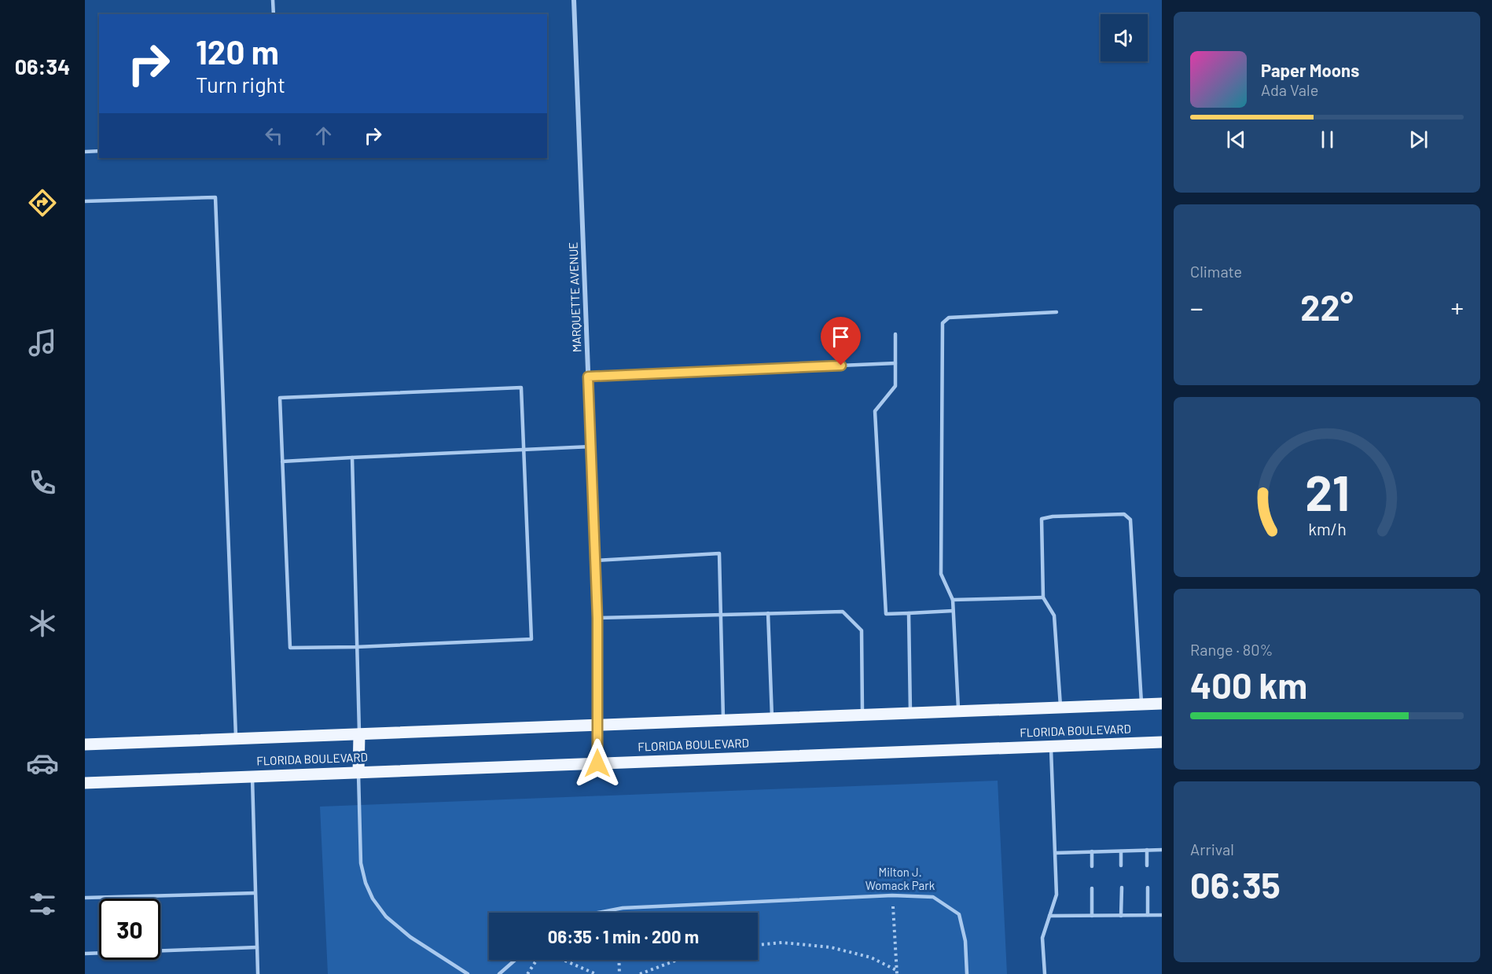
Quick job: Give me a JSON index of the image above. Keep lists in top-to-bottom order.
{
  "streets": {
    "main road": ["FLORIDA BOULEVARD"],
    "street": ["MARQUETTE AVENUE"]
  },
  "crossings": [
    ["MARQUETTE AVENUE", "FLORIDA BOULEVARD"]
  ],
  "parks": ["Milton J. Womack Park"],
  "page": {
    "tabs": "06:34",
    "turn": ["120 m", "Turn right"],
    "song": ["Paper Moons", "Ada Vale"],
    "tile": [
      "Climate",
      ["Range · 80%", "400 km"],
      ["Arrival", "06:35"]
    ],
    "heat": ["−", "22°", "+"],
    "limit": "30",
    "trip": "06:35 · 1 min · 200 m",
    "gauge": ["21", "km/h"]
  }
}
